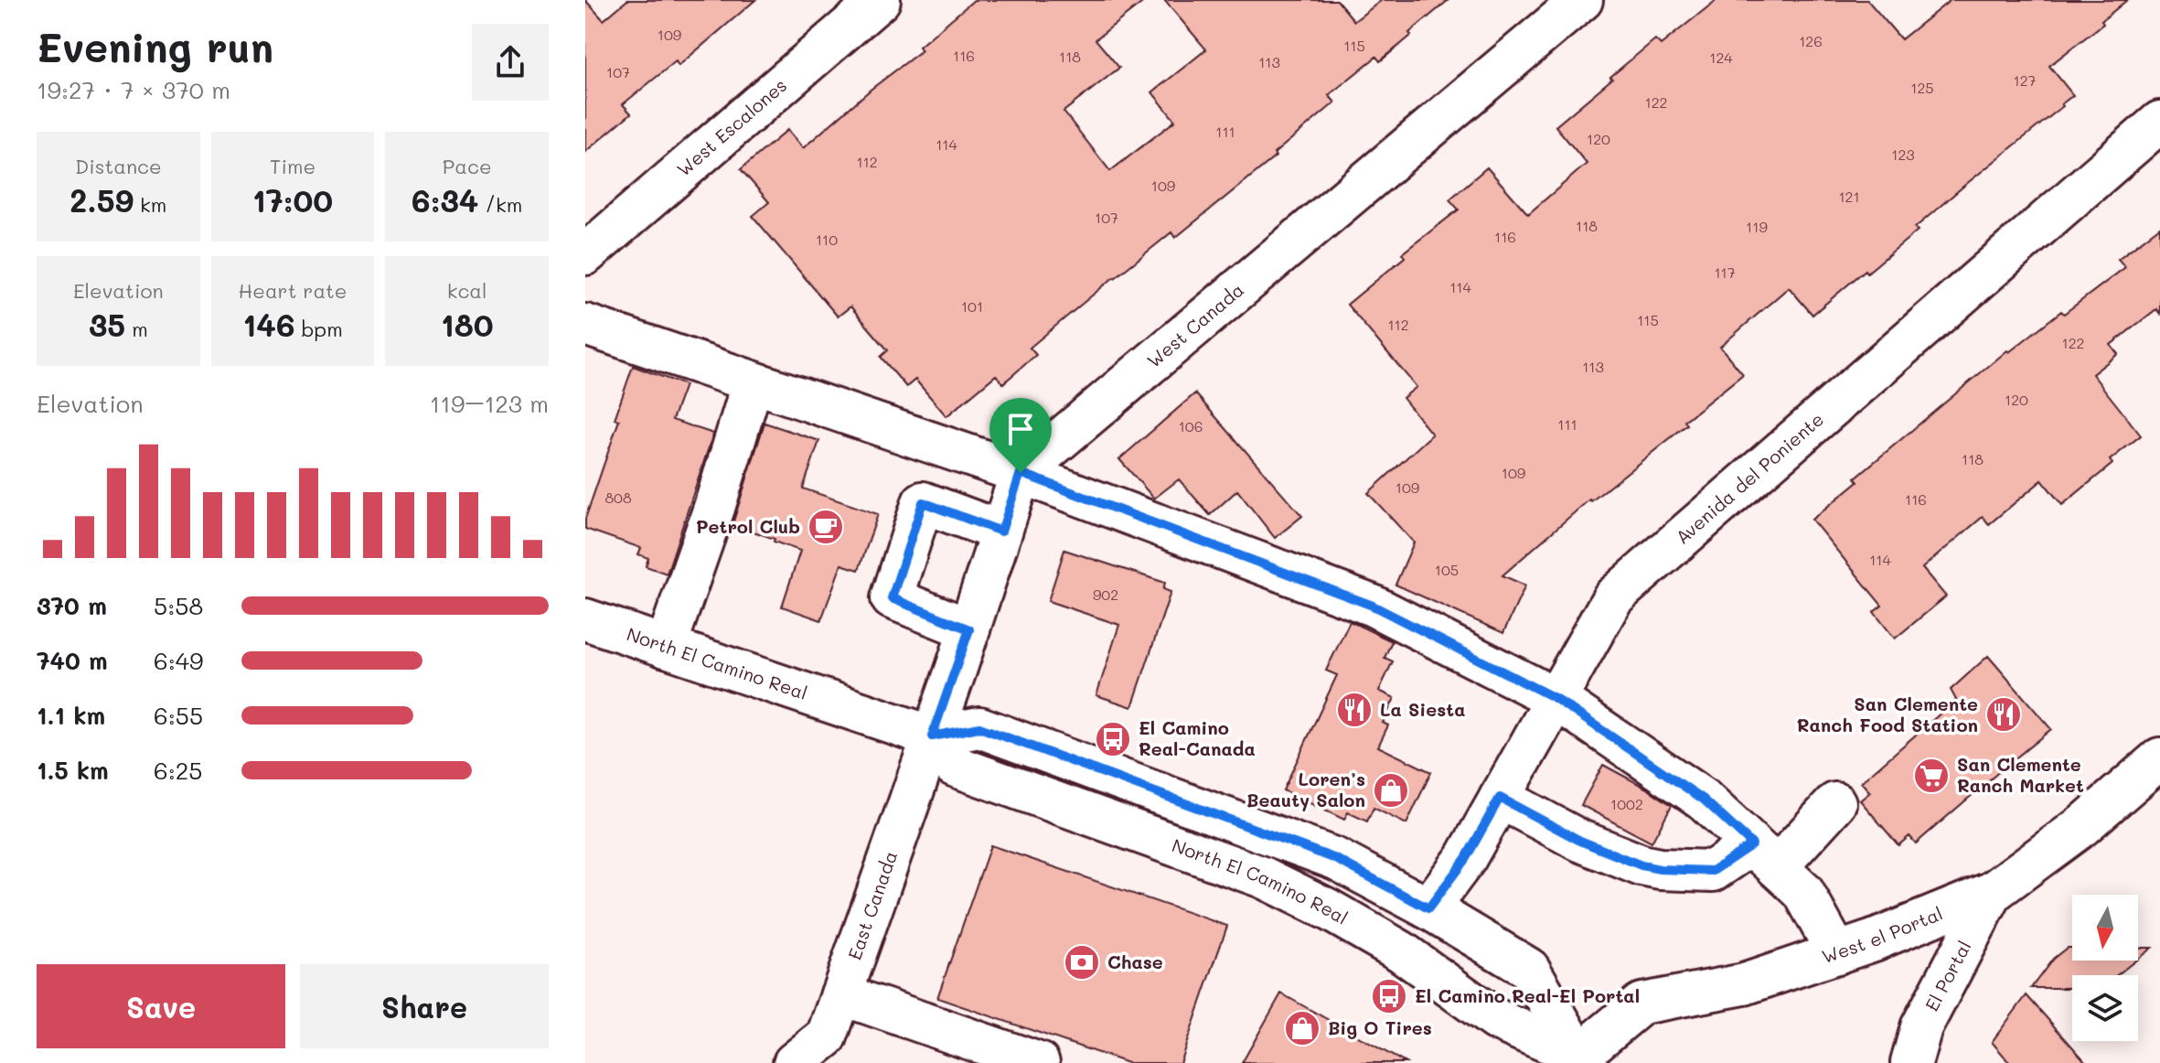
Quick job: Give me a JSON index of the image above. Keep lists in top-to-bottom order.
{
  "streets": {
    "street": [
      "West Escalones",
      "West Canada",
      "Avenida del Poniente",
      "North El Camino Real",
      "East Canada",
      "West el Portal",
      "El Portal"
    ]
  },
  "crossings": [
    ["Avenida del Poniente", "North El Camino Real"],
    ["North El Camino Real", "East Canada"],
    ["North El Camino Real", "West el Portal"],
    ["West el Portal", "El Portal"]
  ],
  "places": {
    "cafe": ["Petrol Club"],
    "restaurant": ["La Siesta", "San Clemente Ranch Food Station"],
    "bus stop": ["El Camino Real-Canada", "El Camino Real-El Portal"],
    "supermarket": ["San Clemente Ranch Market"],
    "shop": ["Loren’s Beauty Salon", "Big O Tires"],
    "bank": ["Chase"]
  },
  "house_numbers": [
    "109",
    "126",
    "115",
    "116",
    "118",
    "124",
    "113",
    "107",
    "127",
    "125",
    "122",
    "111",
    "120",
    "114",
    "123",
    "112",
    "109",
    "121",
    "107",
    "118",
    "119",
    "116",
    "110",
    "117",
    "114",
    "101",
    "115",
    "112",
    "122",
    "113",
    "120",
    "111",
    "106",
    "118",
    "109",
    "109",
    "808",
    "116",
    "114",
    "105",
    "902",
    "1002"
  ],
  "north": "bottom",
  "page": {
    "heading": ["Evening run", "19:27 · 7 × 370 m"],
    "stats": [
      ["Distance", "2.59 km"],
      ["Time", "17:00"],
      ["Pace", "6:34 /km"],
      ["Elevation", "35 m"],
      ["Heart rate", "146 bpm"],
      ["kcal", "180"]
    ],
    "chart": ["Elevation", "119–123 m"],
    "list": [
      {
        "name": "370 m",
        "note": "5:58"
      },
      {
        "name": "740 m",
        "note": "6:49"
      },
      {
        "name": "1.1 km",
        "note": "6:55"
      },
      {
        "name": "1.5 km",
        "note": "6:25"
      }
    ],
    "buttons": ["Save", "Share"]
  }
}
